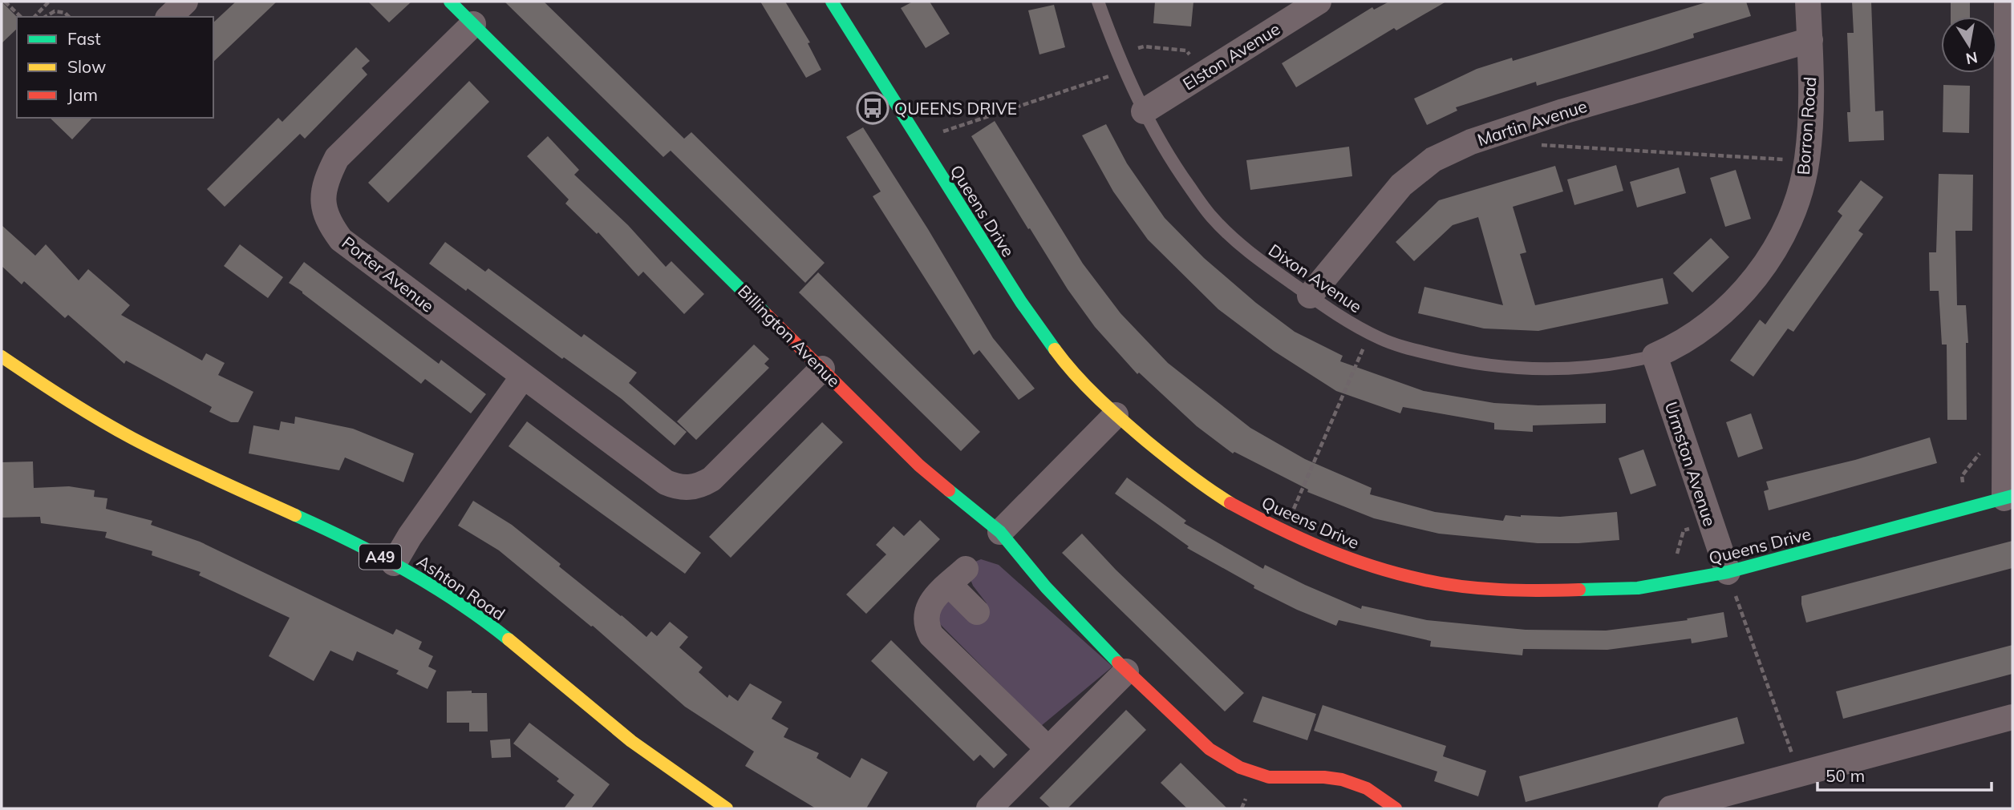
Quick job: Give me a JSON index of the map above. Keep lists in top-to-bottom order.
{
  "streets": {
    "street": [
      "Elston Avenue",
      "Martin Avenue",
      "Borron Road",
      "Queens Drive",
      "Porter Avenue",
      "Billington Avenue",
      "Urmston Avenue",
      "A49",
      "Ashton Road"
    ],
    "lane": ["Dixon Avenue"]
  },
  "crossings": [
    ["Elston Avenue", "Dixon Avenue"],
    ["Martin Avenue", "Borron Road"],
    ["Martin Avenue", "Dixon Avenue"],
    ["Borron Road", "Dixon Avenue"],
    ["Borron Road", "Urmston Avenue"],
    ["Queens Drive", "Urmston Avenue"],
    ["Porter Avenue", "Billington Avenue"],
    ["Dixon Avenue", "Urmston Avenue"]
  ],
  "places": {
    "bus stop": ["QUEENS DRIVE"]
  },
  "legend": ["Fast", "Slow", "Jam"],
  "scale_bar": "50 m",
  "north": "bottom"
}
